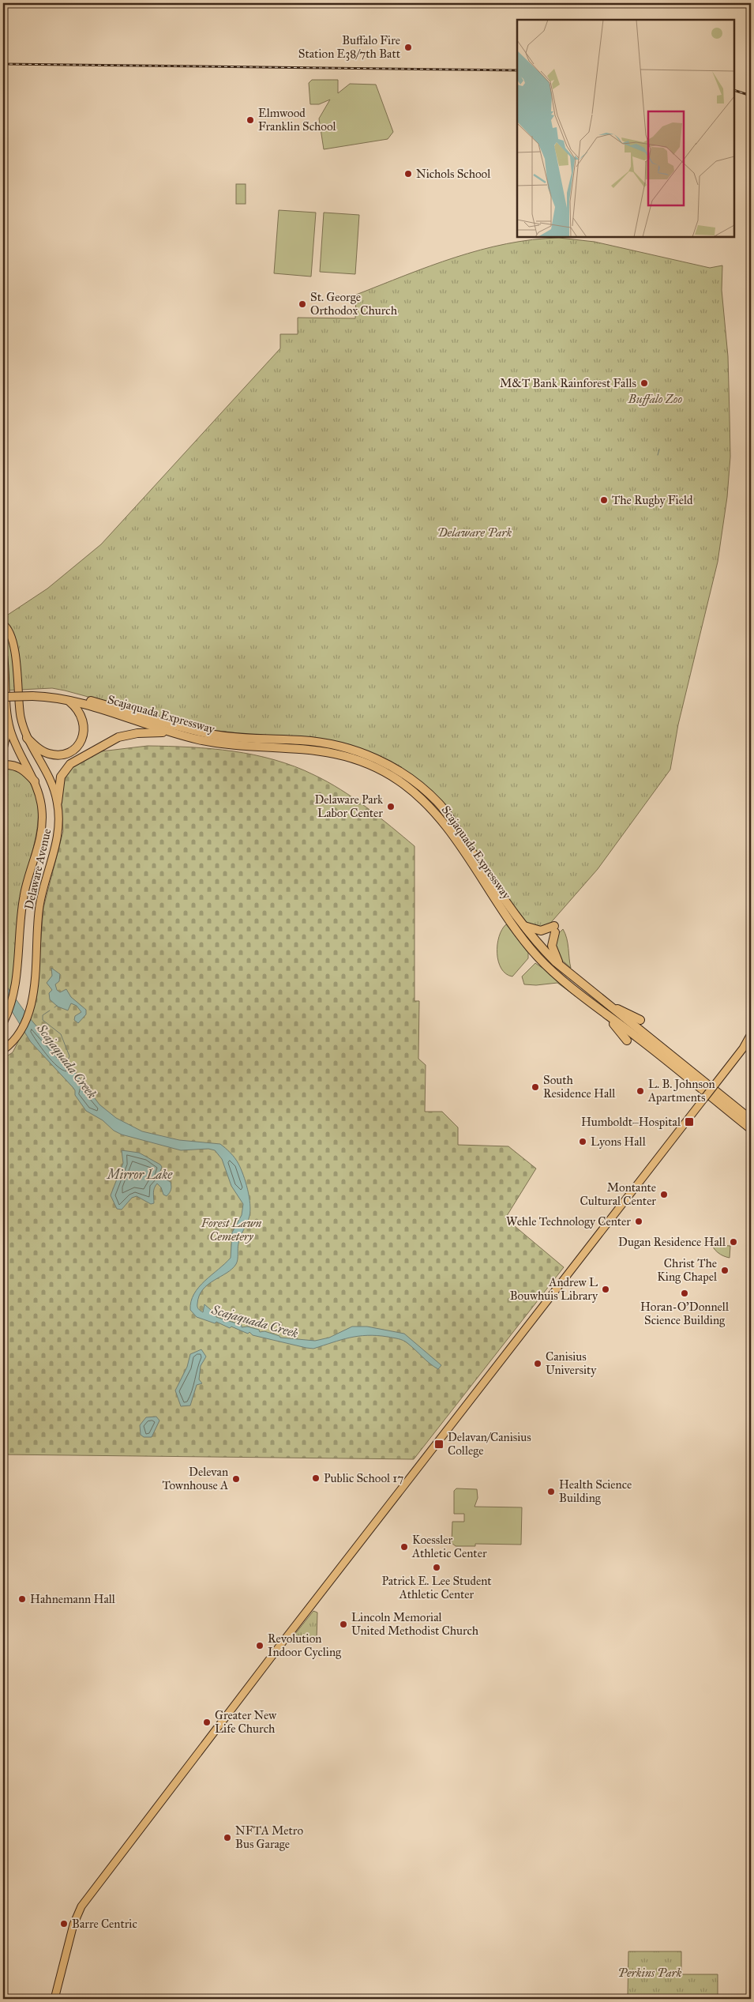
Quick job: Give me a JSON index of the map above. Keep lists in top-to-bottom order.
{
  "streets": {
    "highway": ["Scajaquada Expressway"],
    "main road": ["Delaware Avenue"]
  },
  "water": ["Scajaquada Creek", "Mirror Lake"],
  "parks": [
    "Buffalo Zoo",
    "Delaware Park",
    "Forest Lawn Cemetery",
    "Perkins Park"
  ],
  "places": {
    "other": [
      "Buffalo Fire Station E38/7th Batt",
      "Elmwood Franklin School",
      "Nichols School",
      "St. George Orthodox Church",
      "M&T Bank Rainforest Falls",
      "The Rugby Field",
      "Delaware Park Labor Center",
      "South Residence Hall",
      "L. B. Johnson Apartments",
      "Lyons Hall",
      "Montante Cultural Center",
      "Wehle Technology Center",
      "Dugan Residence Hall",
      "Christ The King Chapel",
      "Andrew L Bouwhuis Library",
      "Horan-O'Donnell Science Building",
      "Canisius University",
      "Public School 17",
      "Delevan Townhouse A",
      "Health Science Building",
      "Koessler Athletic Center",
      "Patrick E. Lee Student Athletic Center",
      "Hahnemann Hall",
      "Lincoln Memorial United Methodist Church",
      "Revolution Indoor Cycling",
      "Greater New Life Church",
      "NFTA Metro Bus Garage",
      "Barre Centric"
    ],
    "transit": ["Humboldt–Hospital", "Delavan/Canisius College"]
  }
}
